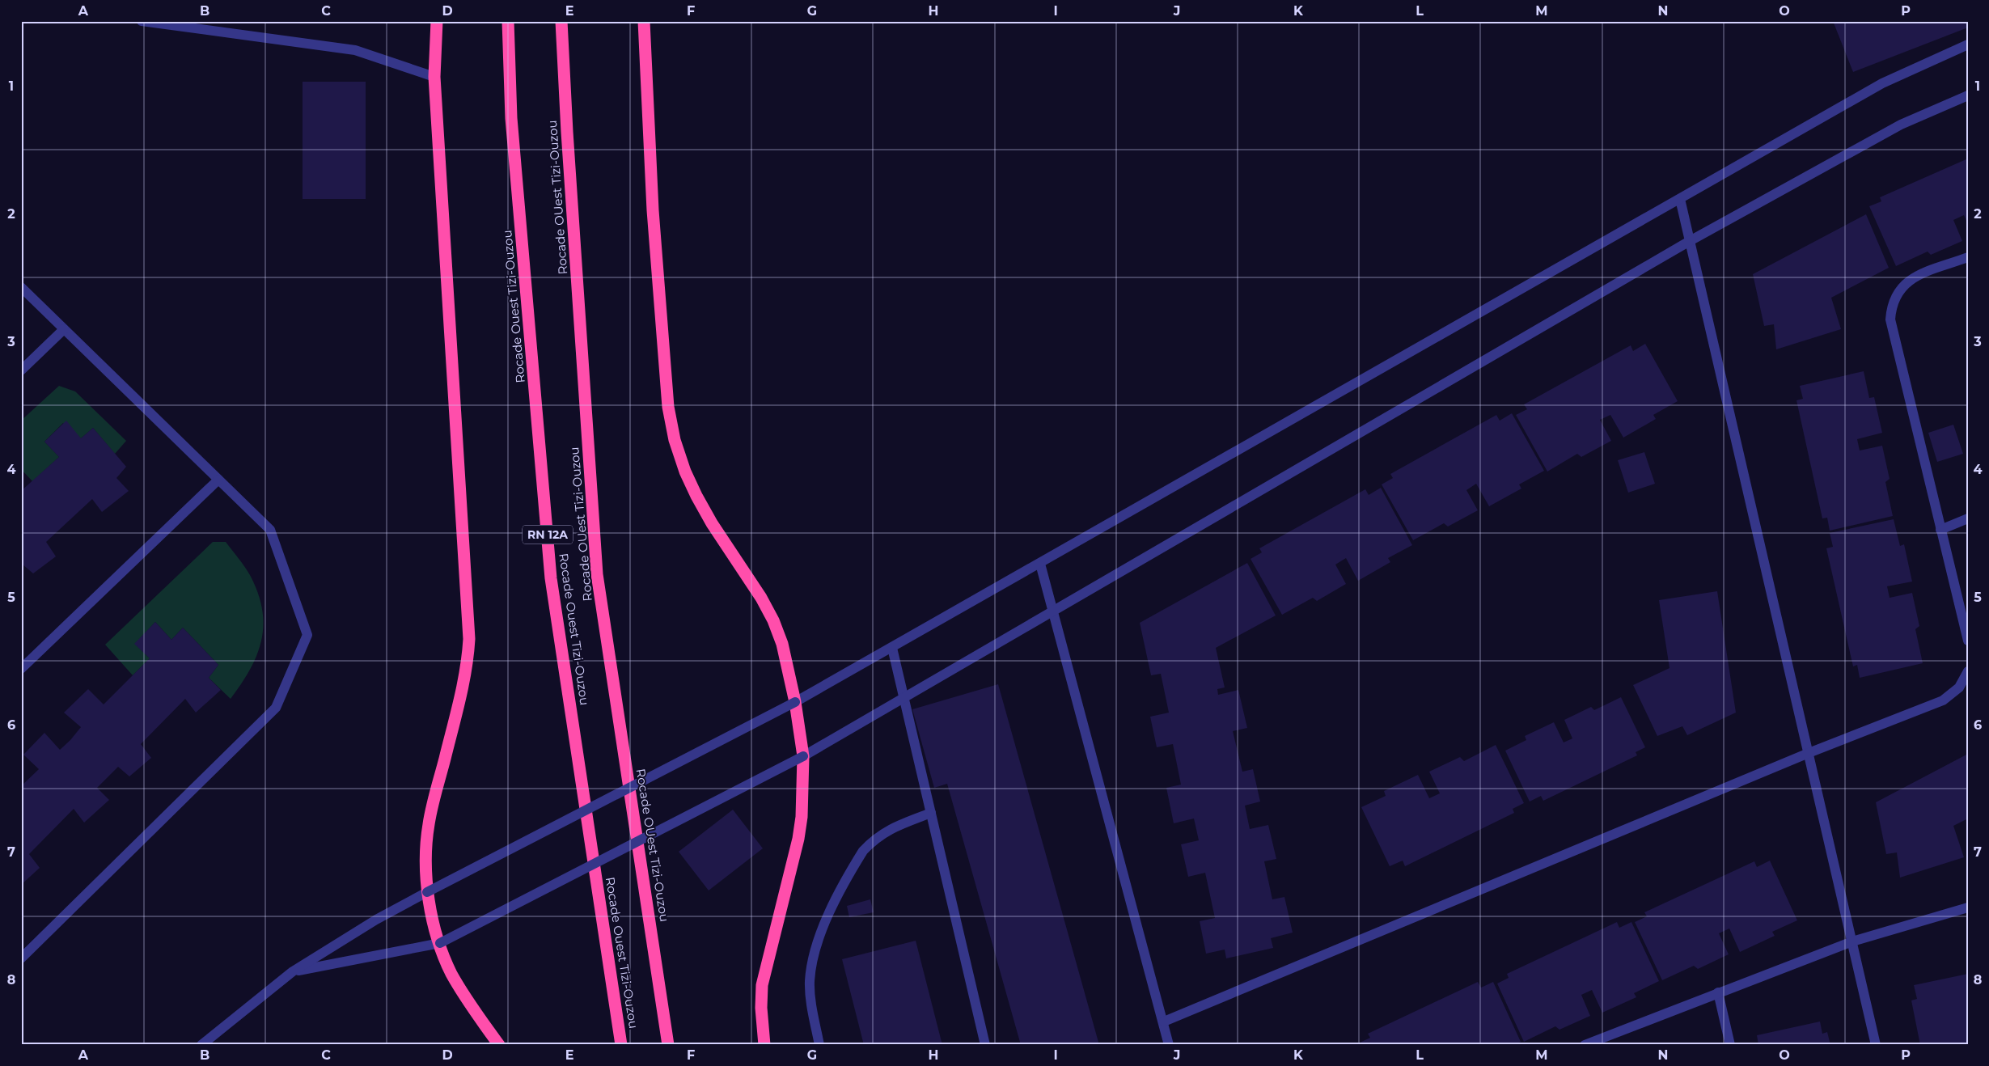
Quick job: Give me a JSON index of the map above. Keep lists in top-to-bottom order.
{
  "streets": {
    "highway": ["Rocade OUest Tizi-Ouzou", "Rocade Ouest Tizi-Ouzou", "RN 12A"]
  },
  "grid": {
    "columns": [
      "A",
      "B",
      "C",
      "D",
      "E",
      "F",
      "G",
      "H",
      "I",
      "J",
      "K",
      "L",
      "M",
      "N",
      "O",
      "P"
    ],
    "rows": [
      "1",
      "2",
      "3",
      "4",
      "5",
      "6",
      "7",
      "8"
    ]
  }
}
